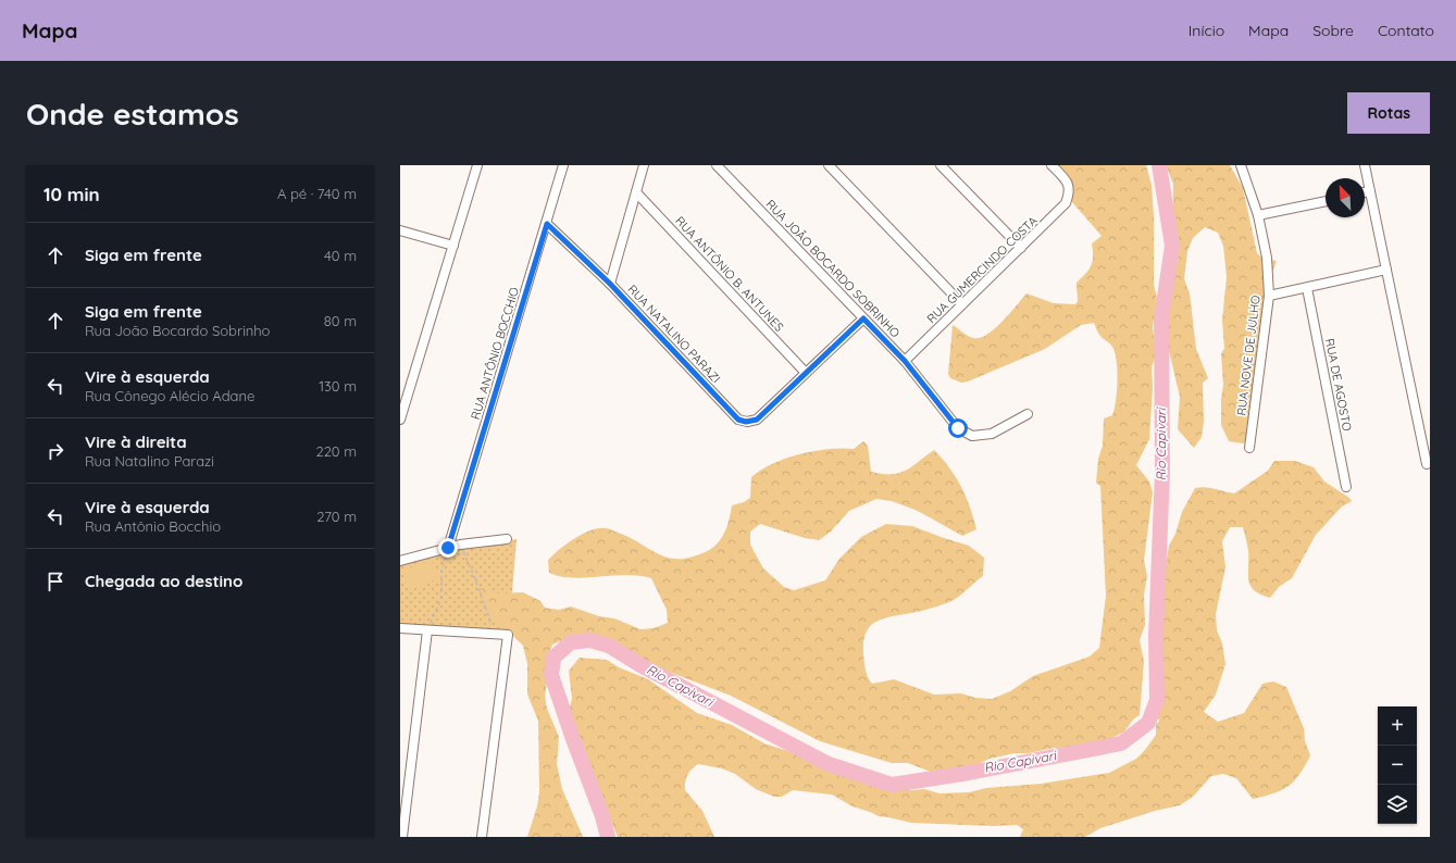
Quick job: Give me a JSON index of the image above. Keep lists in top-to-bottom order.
{
  "streets": {
    "street": [
      "RUA JOÃO BOCARDO SOBRINHO",
      "RUA GUMERCINDO COSTA",
      "RUA ANTÔNIO B. ANTUNES",
      "RUA NATALINO PARAZI",
      "RUA ANTÔNIO BOCCHIO",
      "RUA NOVE DE JULHO",
      "RUA DE AGOSTO"
    ]
  },
  "crossings": [
    ["RUA JOÃO BOCARDO SOBRINHO", "RUA GUMERCINDO COSTA"],
    ["RUA ANTÔNIO B. ANTUNES", "RUA NATALINO PARAZI"],
    ["RUA NATALINO PARAZI", "RUA ANTÔNIO BOCCHIO"]
  ],
  "water": ["Rio Capivari"],
  "north": "top left",
  "page": {
    "header": "Mapa",
    "nav": [
      "Início",
      "Mapa",
      "Sobre",
      "Contato"
    ],
    "buttons": "Rotas",
    "title": "Onde estamos",
    "heading": ["10 min", "A pé · 740 m"],
    "list": [
      ["Siga em frente", "40 m"],
      ["Siga em frente", "Rua João Bocardo Sobrinho", "80 m"],
      ["Vire à esquerda", "Rua Cônego Alécio Adane", "130 m"],
      ["Vire à direita", "Rua Natalino Parazi", "220 m"],
      ["Vire à esquerda", "Rua Antônio Bocchio", "270 m"],
      "Chegada ao destino"
    ],
    "map_buttons": ["+", "−"]
  }
}
